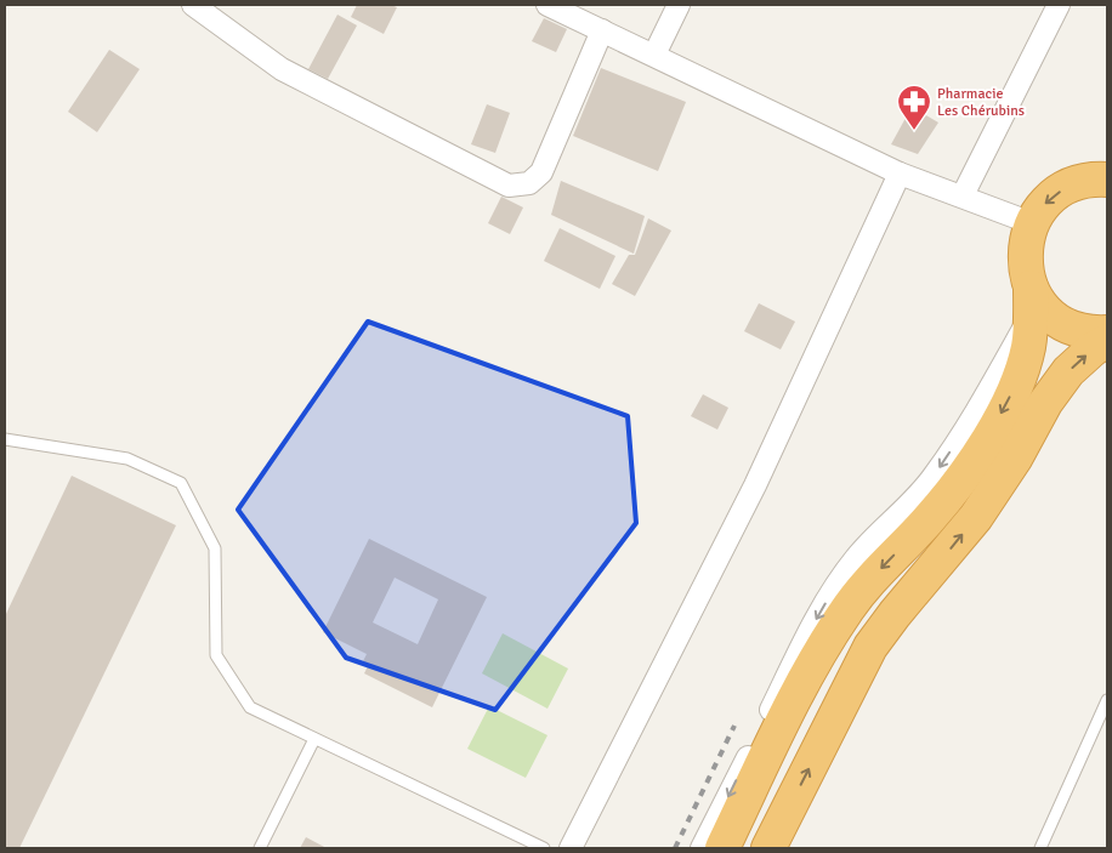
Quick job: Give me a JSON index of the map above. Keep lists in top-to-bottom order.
{
  "places": {
    "pharmacy": ["Pharmacie Les Chérubins"]
  }
}
